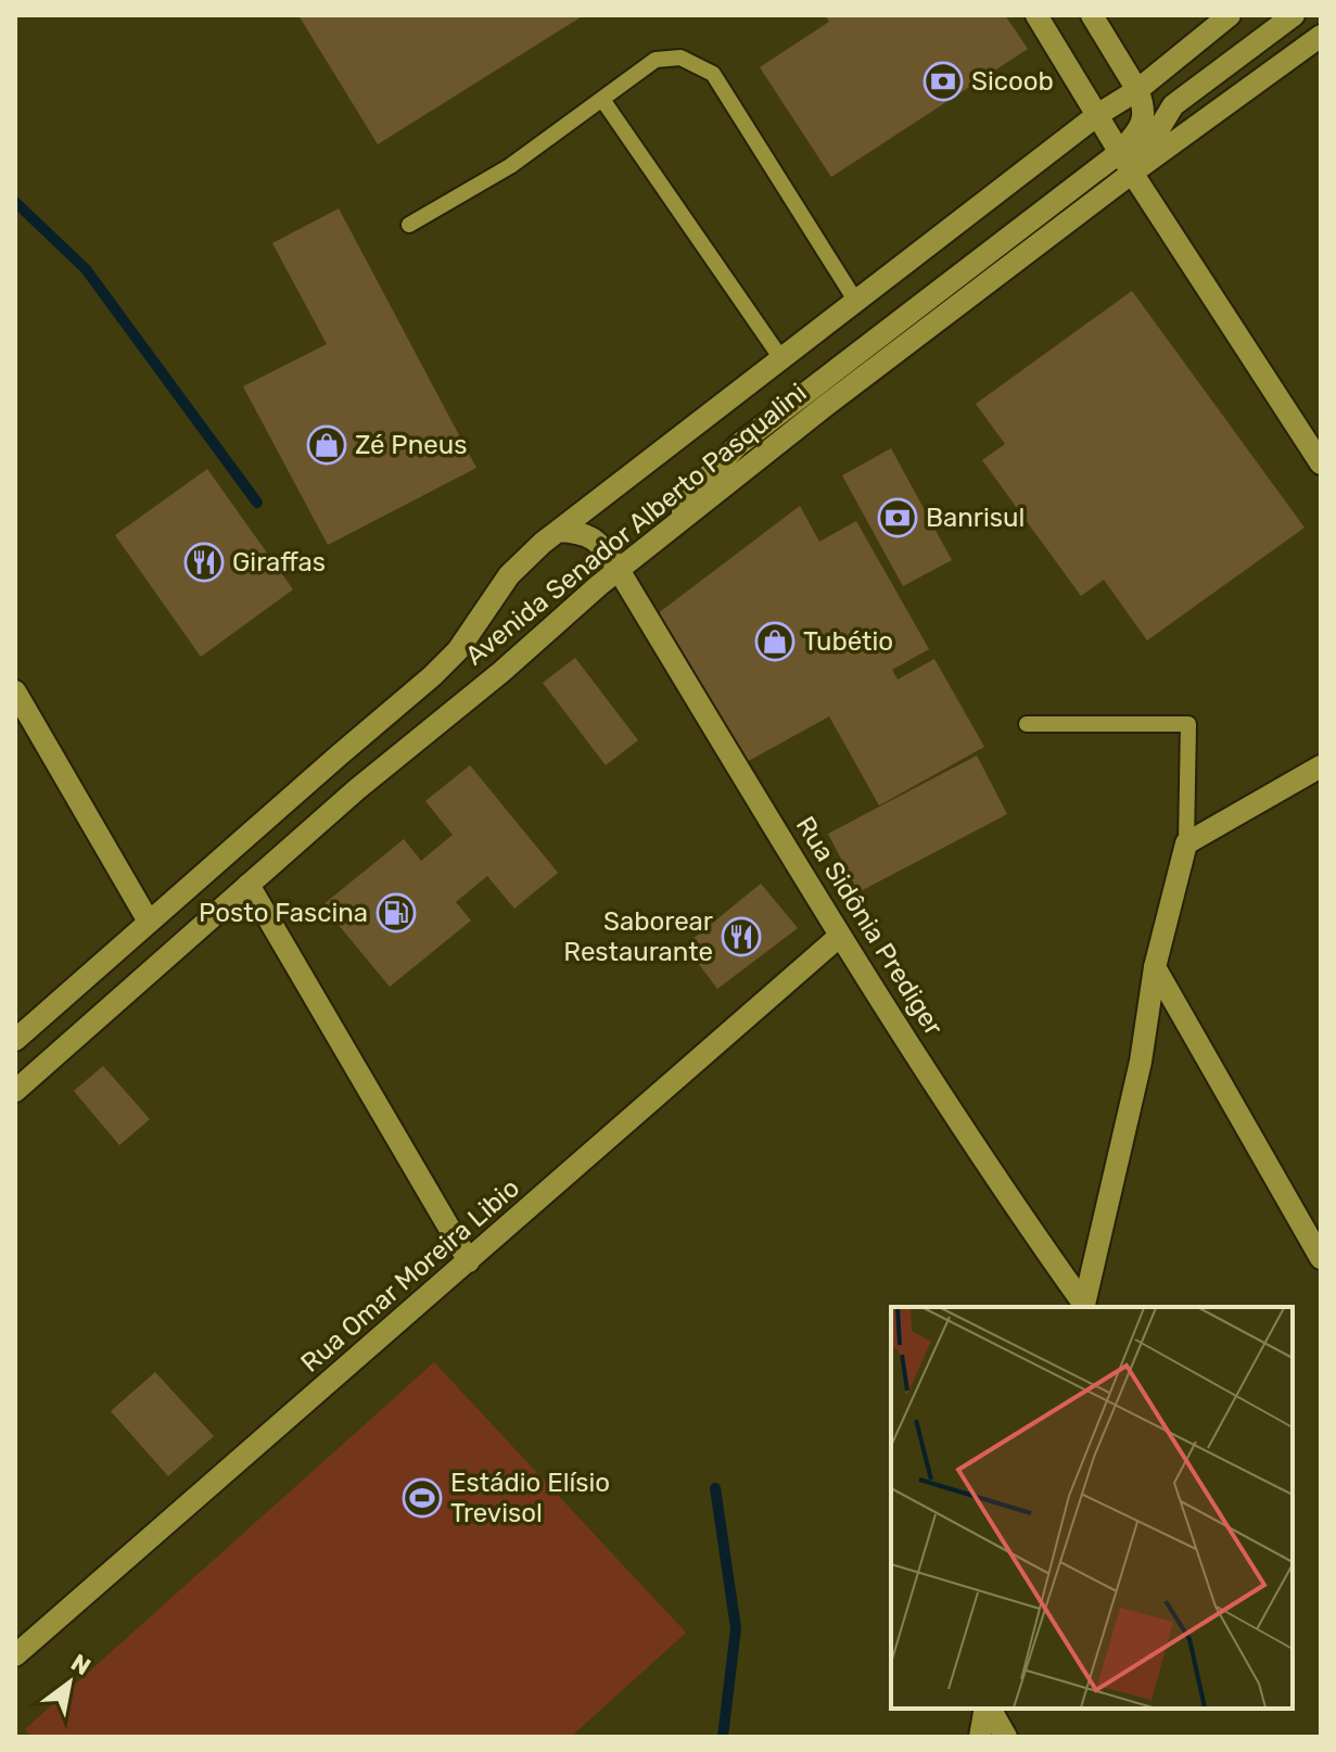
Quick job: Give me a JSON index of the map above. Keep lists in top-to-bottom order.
{
  "streets": {
    "street": ["Avenida Senador Alberto Pasqualini", "Rua Sidônia Prediger", "Rua Omar Moreira Libio"]
  },
  "crossings": [
    ["Avenida Senador Alberto Pasqualini", "Rua Sidônia Prediger"],
    ["Rua Sidônia Prediger", "Rua Omar Moreira Libio"]
  ],
  "places": {
    "bank": ["Sicoob", "Banrisul"],
    "shop": ["Zé Pneus", "Tubétio"],
    "restaurant": ["Giraffas", "Saborear Restaurante"],
    "fuel station": ["Posto Fascina"],
    "sports": ["Estádio Elísio Trevisol"]
  },
  "north": "top right"
}
